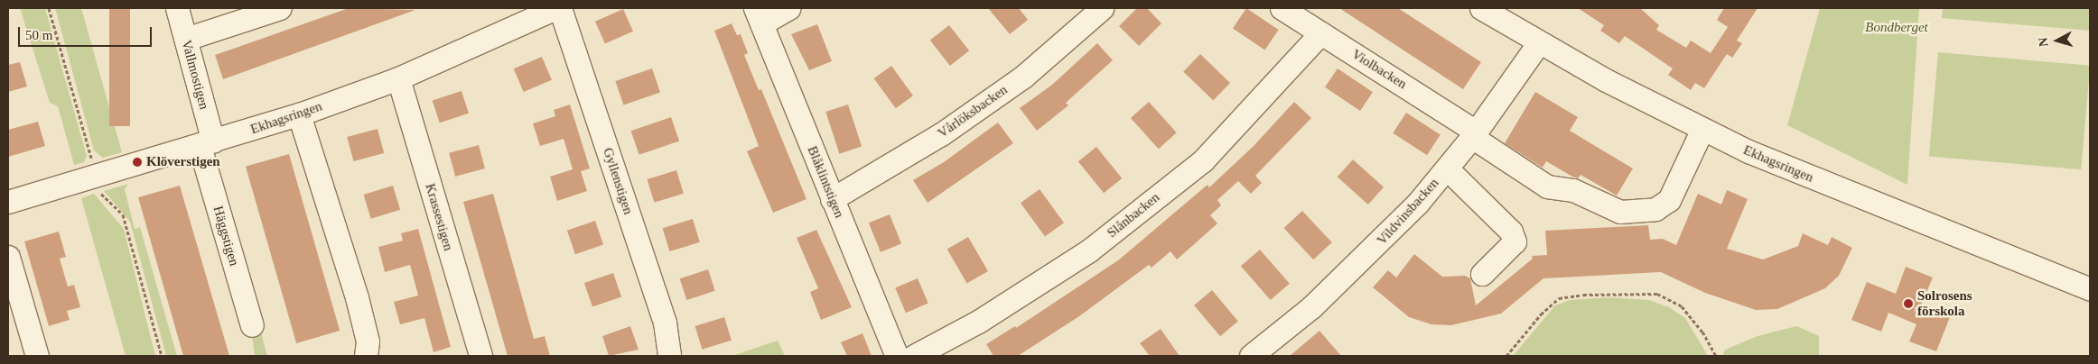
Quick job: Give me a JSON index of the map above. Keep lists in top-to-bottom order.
{
  "streets": {
    "street": [
      "Violbacken",
      "Vallmostigen",
      "Vårlöksbacken",
      "Ekhagsringen",
      "Gyllenstigen",
      "Blåklintstigen",
      "Vildvinsbacken",
      "Slånbacken",
      "Krassestigen",
      "Häggstigen"
    ]
  },
  "crossings": [
    ["Violbacken", "Ekhagsringen"],
    ["Violbacken", "Vildvinsbacken"],
    ["Violbacken", "Slånbacken"],
    ["Vallmostigen", "Ekhagsringen"],
    ["Vallmostigen", "Häggstigen"],
    ["Vårlöksbacken", "Blåklintstigen"],
    ["Ekhagsringen", "Vildvinsbacken"],
    ["Ekhagsringen", "Krassestigen"],
    ["Ekhagsringen", "Häggstigen"]
  ],
  "parks": ["Bondberget"],
  "places": ["Klöverstigen", "Solrosens förskola"],
  "scale_bar": "50 m",
  "north": "left"
}
